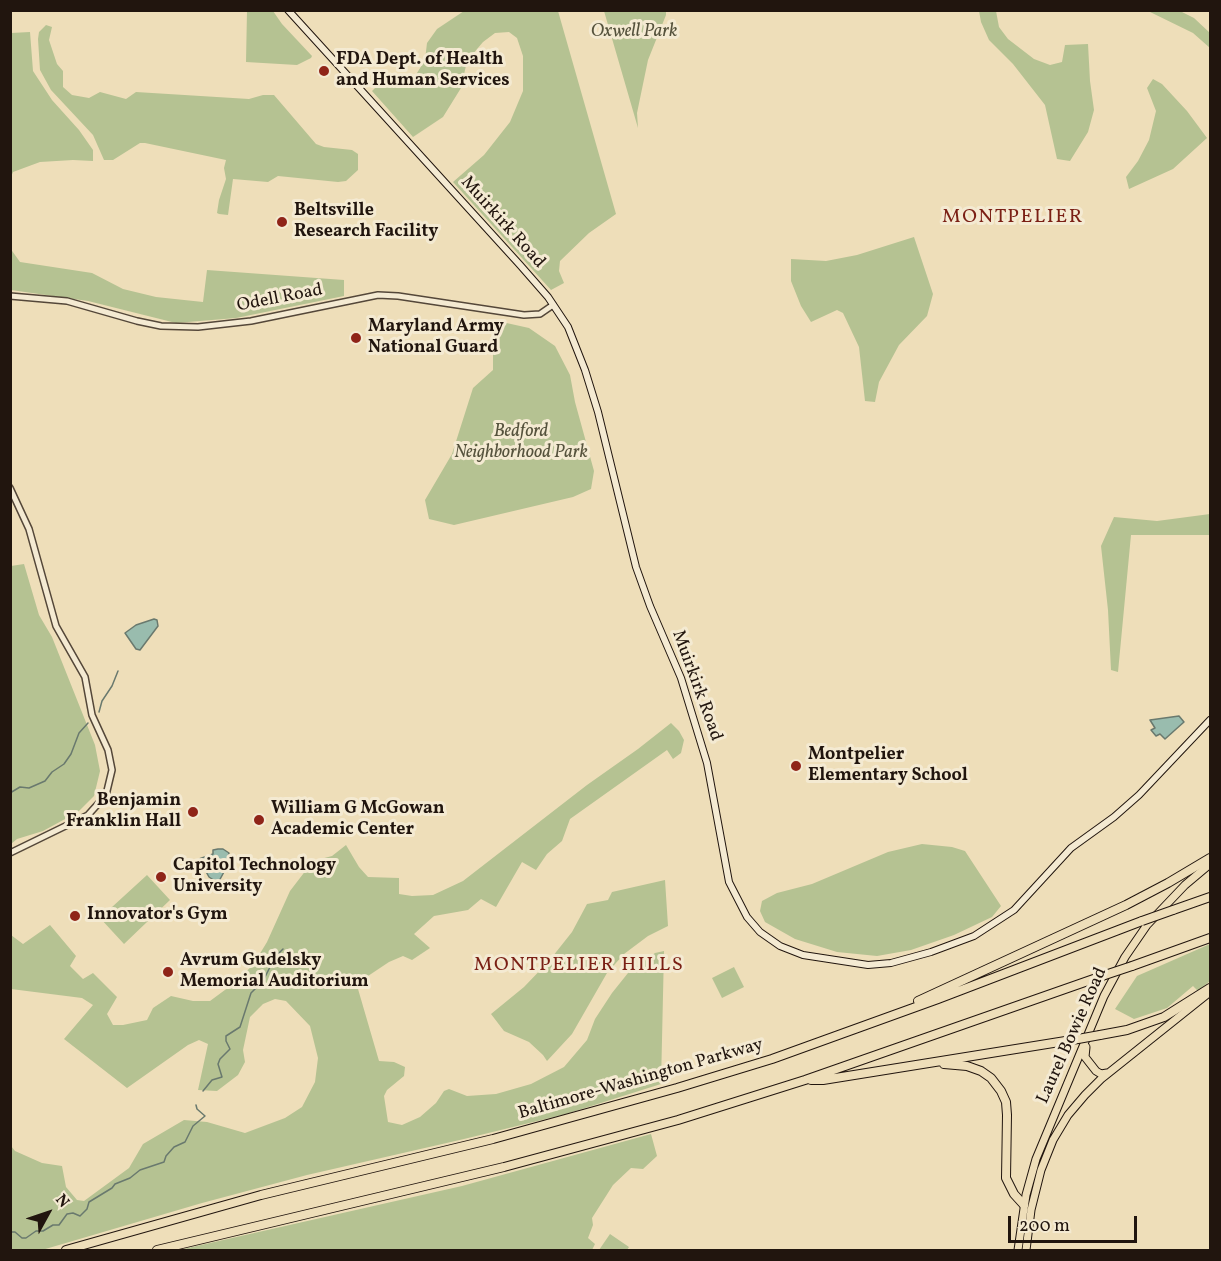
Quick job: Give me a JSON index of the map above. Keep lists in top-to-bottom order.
{
  "streets": {
    "highway": ["Baltimore-Washington Parkway"],
    "main road": ["Muirkirk Road", "Laurel Bowie Road"],
    "street": ["Odell Road"]
  },
  "crossings": [
    ["Muirkirk Road", "Odell Road"]
  ],
  "districts": ["MONTPELIER", "MONTPELIER HILLS"],
  "parks": ["Oxwell Park", "Bedford Neighborhood Park"],
  "places": [
    "FDA Dept. of Health and Human Services",
    "Beltsville Research Facility",
    "Maryland Army National Guard",
    "Montpelier Elementary School",
    "Benjamin Franklin Hall",
    "William G McGowan Academic Center",
    "Capitol Technology University",
    "Innovator's Gym",
    "Avrum Gudelsky Memorial Auditorium"
  ],
  "scale_bar": "200 m",
  "north": "top right"
}
